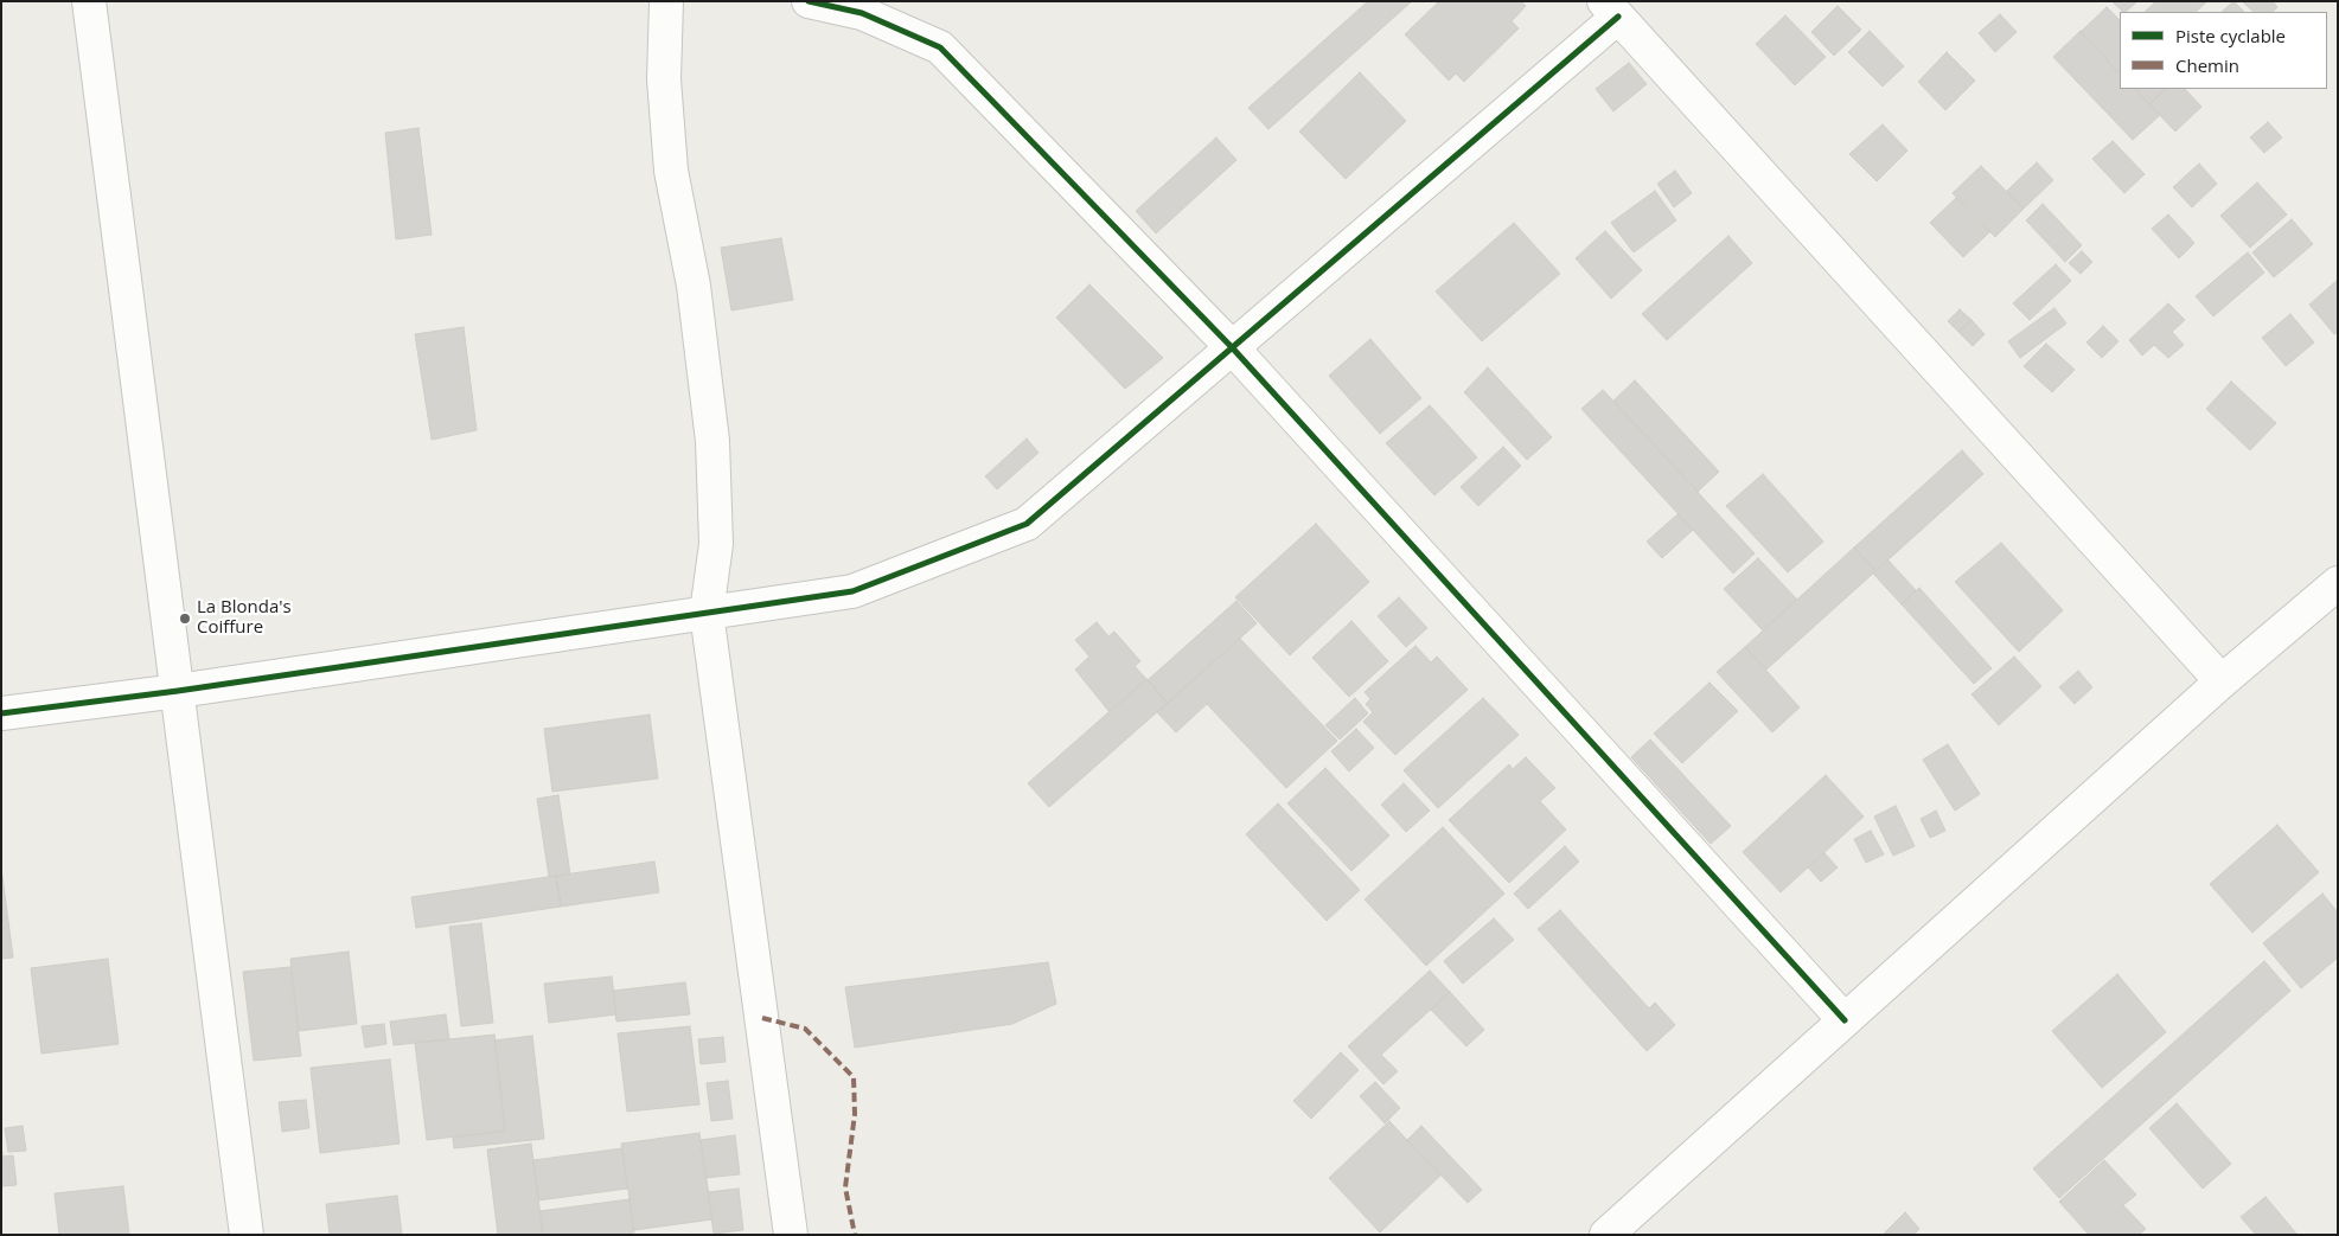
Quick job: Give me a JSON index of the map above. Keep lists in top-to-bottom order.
{
  "places": ["La Blonda's Coiffure"],
  "legend": ["Piste cyclable", "Chemin"]
}
